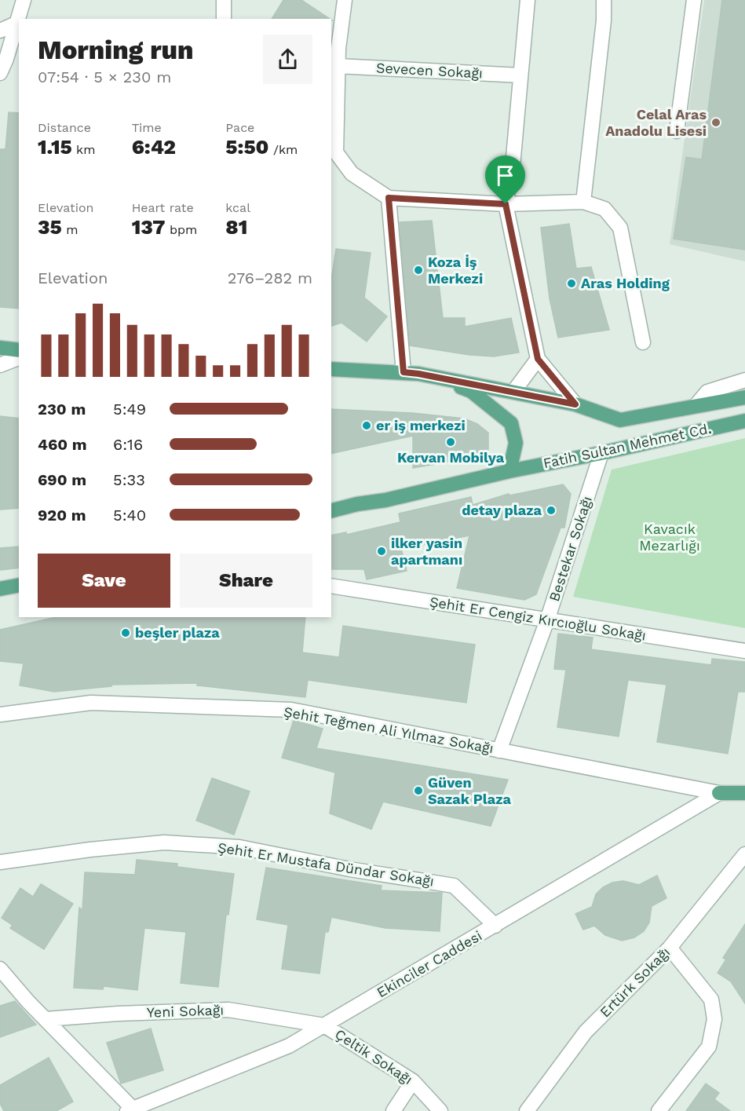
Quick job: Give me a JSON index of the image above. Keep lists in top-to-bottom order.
{
  "streets": {
    "main road": ["Fatih Sultan Mehmet Cd.", "Şehit Teğmen Ali Yılmaz Sokağı"],
    "street": [
      "Sevecen Sokağı",
      "Bestekar Sokağı",
      "Şehit Er Cengiz Kırcıoğlu Sokağı",
      "Şehit Er Mustafa Dündar Sokağı",
      "Ekinciler Caddesi",
      "Ertürk Sokağı",
      "Yeni Sokağı",
      "Çeltik Sokaḡı"
    ]
  },
  "crossings": [
    ["Fatih Sultan Mehmet Cd.", "Bestekar Sokağı"],
    ["Bestekar Sokağı", "Şehit Er Cengiz Kırcıoğlu Sokağı"],
    ["Bestekar Sokağı", "Şehit Teğmen Ali Yılmaz Sokağı"],
    ["Şehit Teğmen Ali Yılmaz Sokağı", "Ekinciler Caddesi"],
    ["Şehit Er Mustafa Dündar Sokağı", "Ekinciler Caddesi"],
    ["Ekinciler Caddesi", "Yeni Sokağı"],
    ["Ekinciler Caddesi", "Çeltik Sokaḡı"],
    ["Yeni Sokağı", "Çeltik Sokaḡı"]
  ],
  "parks": ["Kavacık Mezarlığı"],
  "places": [
    "Celal Aras Anadolu Lisesi",
    "Koza İş Merkezi",
    "Aras Holding",
    "er iş merkezi",
    "Kervan Mobilya",
    "detay plaza",
    "ilker yasin apartmanı",
    "beşler plaza",
    "Güven Sazak Plaza"
  ],
  "page": {
    "heading": ["Morning run", "07:54 · 5 × 230 m"],
    "stats": [
      ["Distance", "1.15 km"],
      ["Time", "6:42"],
      ["Pace", "5:50 /km"],
      ["Elevation", "35 m"],
      ["Heart rate", "137 bpm"],
      ["kcal", "81"]
    ],
    "chart": ["Elevation", "276–282 m"],
    "list": [
      {
        "name": "230 m",
        "note": "5:49"
      },
      {
        "name": "460 m",
        "note": "6:16"
      },
      {
        "name": "690 m",
        "note": "5:33"
      },
      {
        "name": "920 m",
        "note": "5:40"
      }
    ],
    "buttons": ["Save", "Share"]
  }
}
